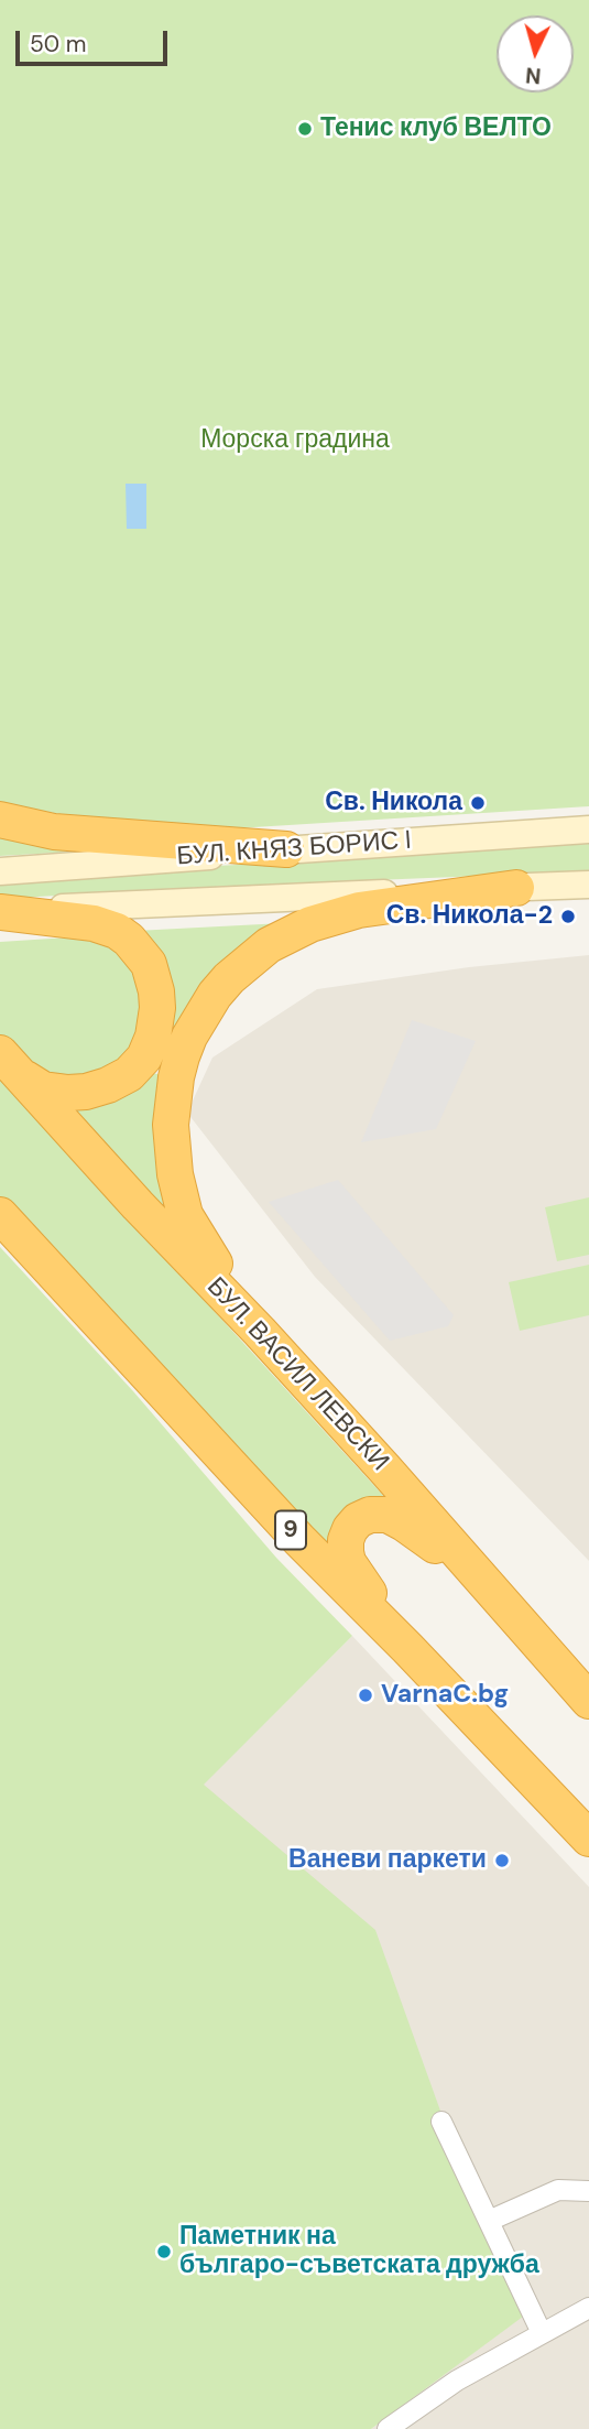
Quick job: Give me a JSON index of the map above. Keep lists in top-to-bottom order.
{
  "streets": {
    "highway": ["БУЛ. ВАСИЛ ЛЕВСКИ", "9"],
    "main road": ["БУЛ. КНЯЗ БОРИС I"]
  },
  "parks": ["Морска градина"],
  "places": [
    "Тенис клуб ВЕЛТО",
    "Св. Никола",
    "Св. Никола-2",
    "VarnaC.bg",
    "Ваневи паркети",
    "Паметник на българо-съветската дружба"
  ],
  "scale_bar": "50 m",
  "north": "bottom"
}
